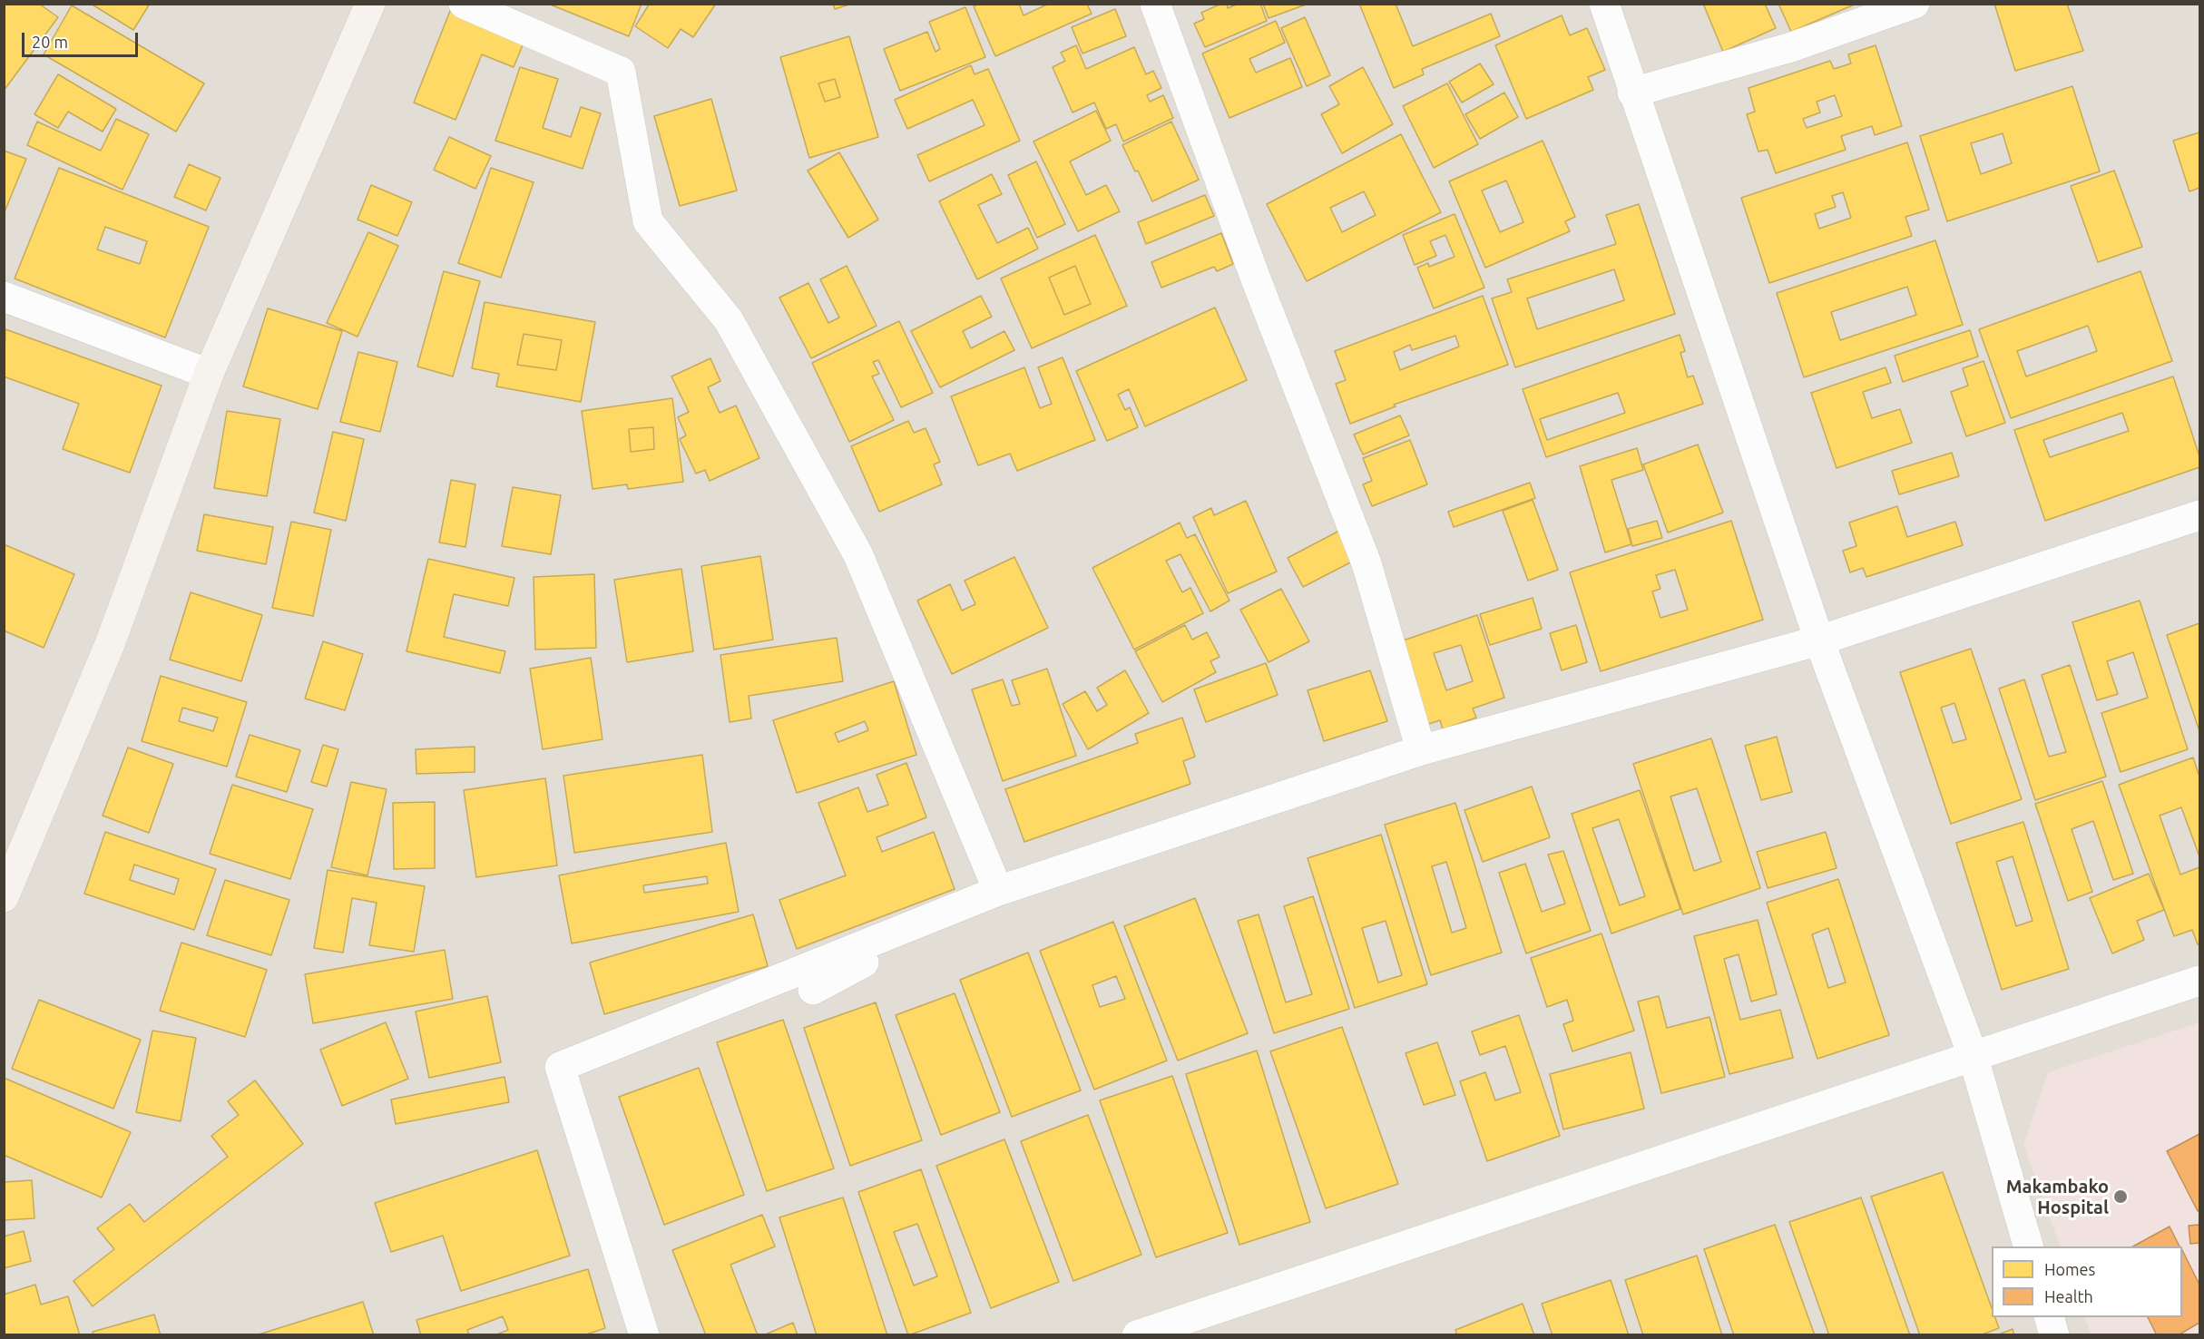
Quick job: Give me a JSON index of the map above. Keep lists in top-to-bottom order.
{
  "places": ["Makambako Hospital"],
  "legend": ["Homes", "Health"],
  "scale_bar": "20 m"
}
